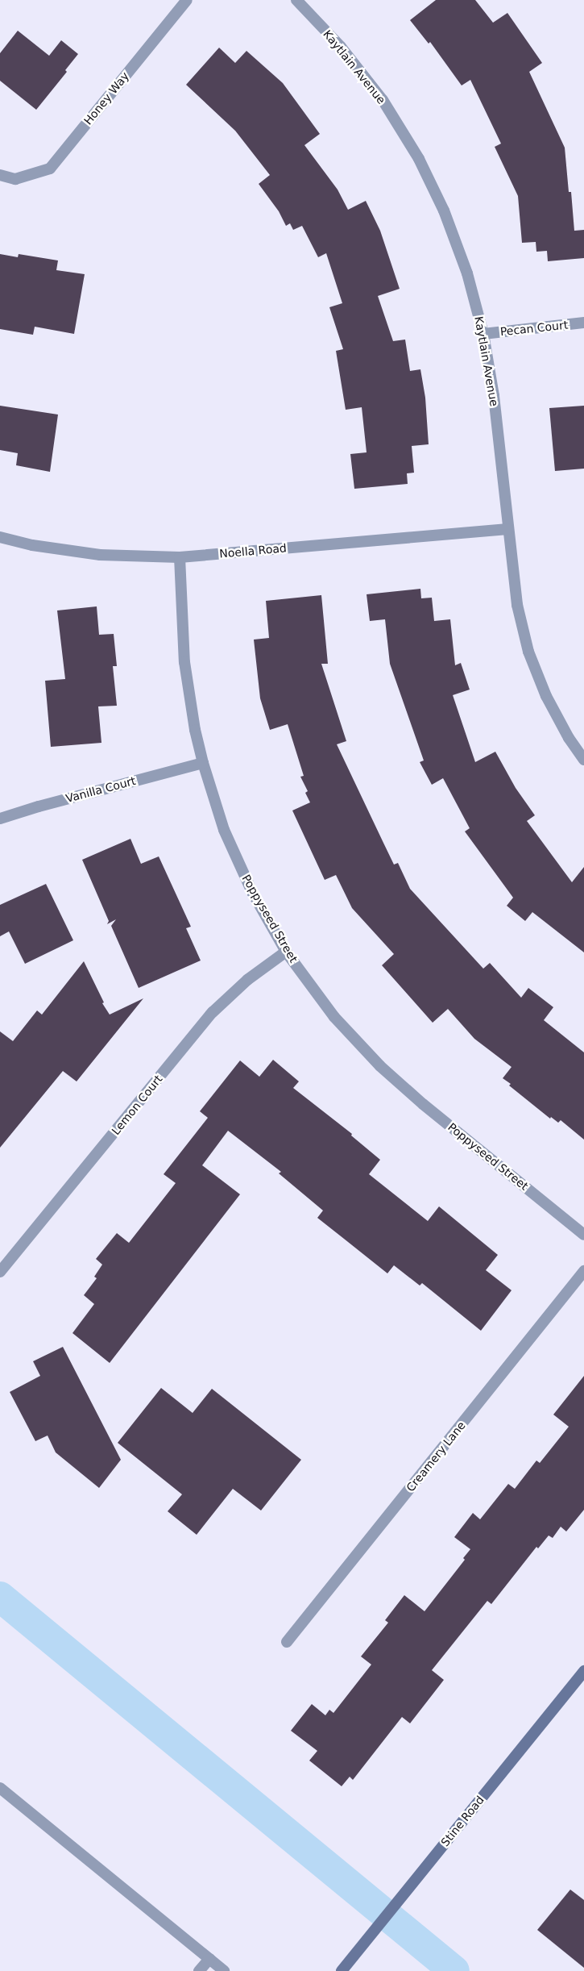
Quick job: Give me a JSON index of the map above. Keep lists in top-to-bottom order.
{
  "streets": {
    "main road": ["Stine Road"],
    "street": [
      "Kaytlain Avenue",
      "Honey Way",
      "Pecan Court",
      "Noella Road",
      "Vanilla Court",
      "Poppyseed Street",
      "Lemon Court",
      "Creamery Lane"
    ]
  },
  "crossings": [
    ["Kaytlain Avenue", "Pecan Court"],
    ["Kaytlain Avenue", "Noella Road"],
    ["Noella Road", "Poppyseed Street"],
    ["Vanilla Court", "Poppyseed Street"],
    ["Poppyseed Street", "Lemon Court"]
  ]
}
